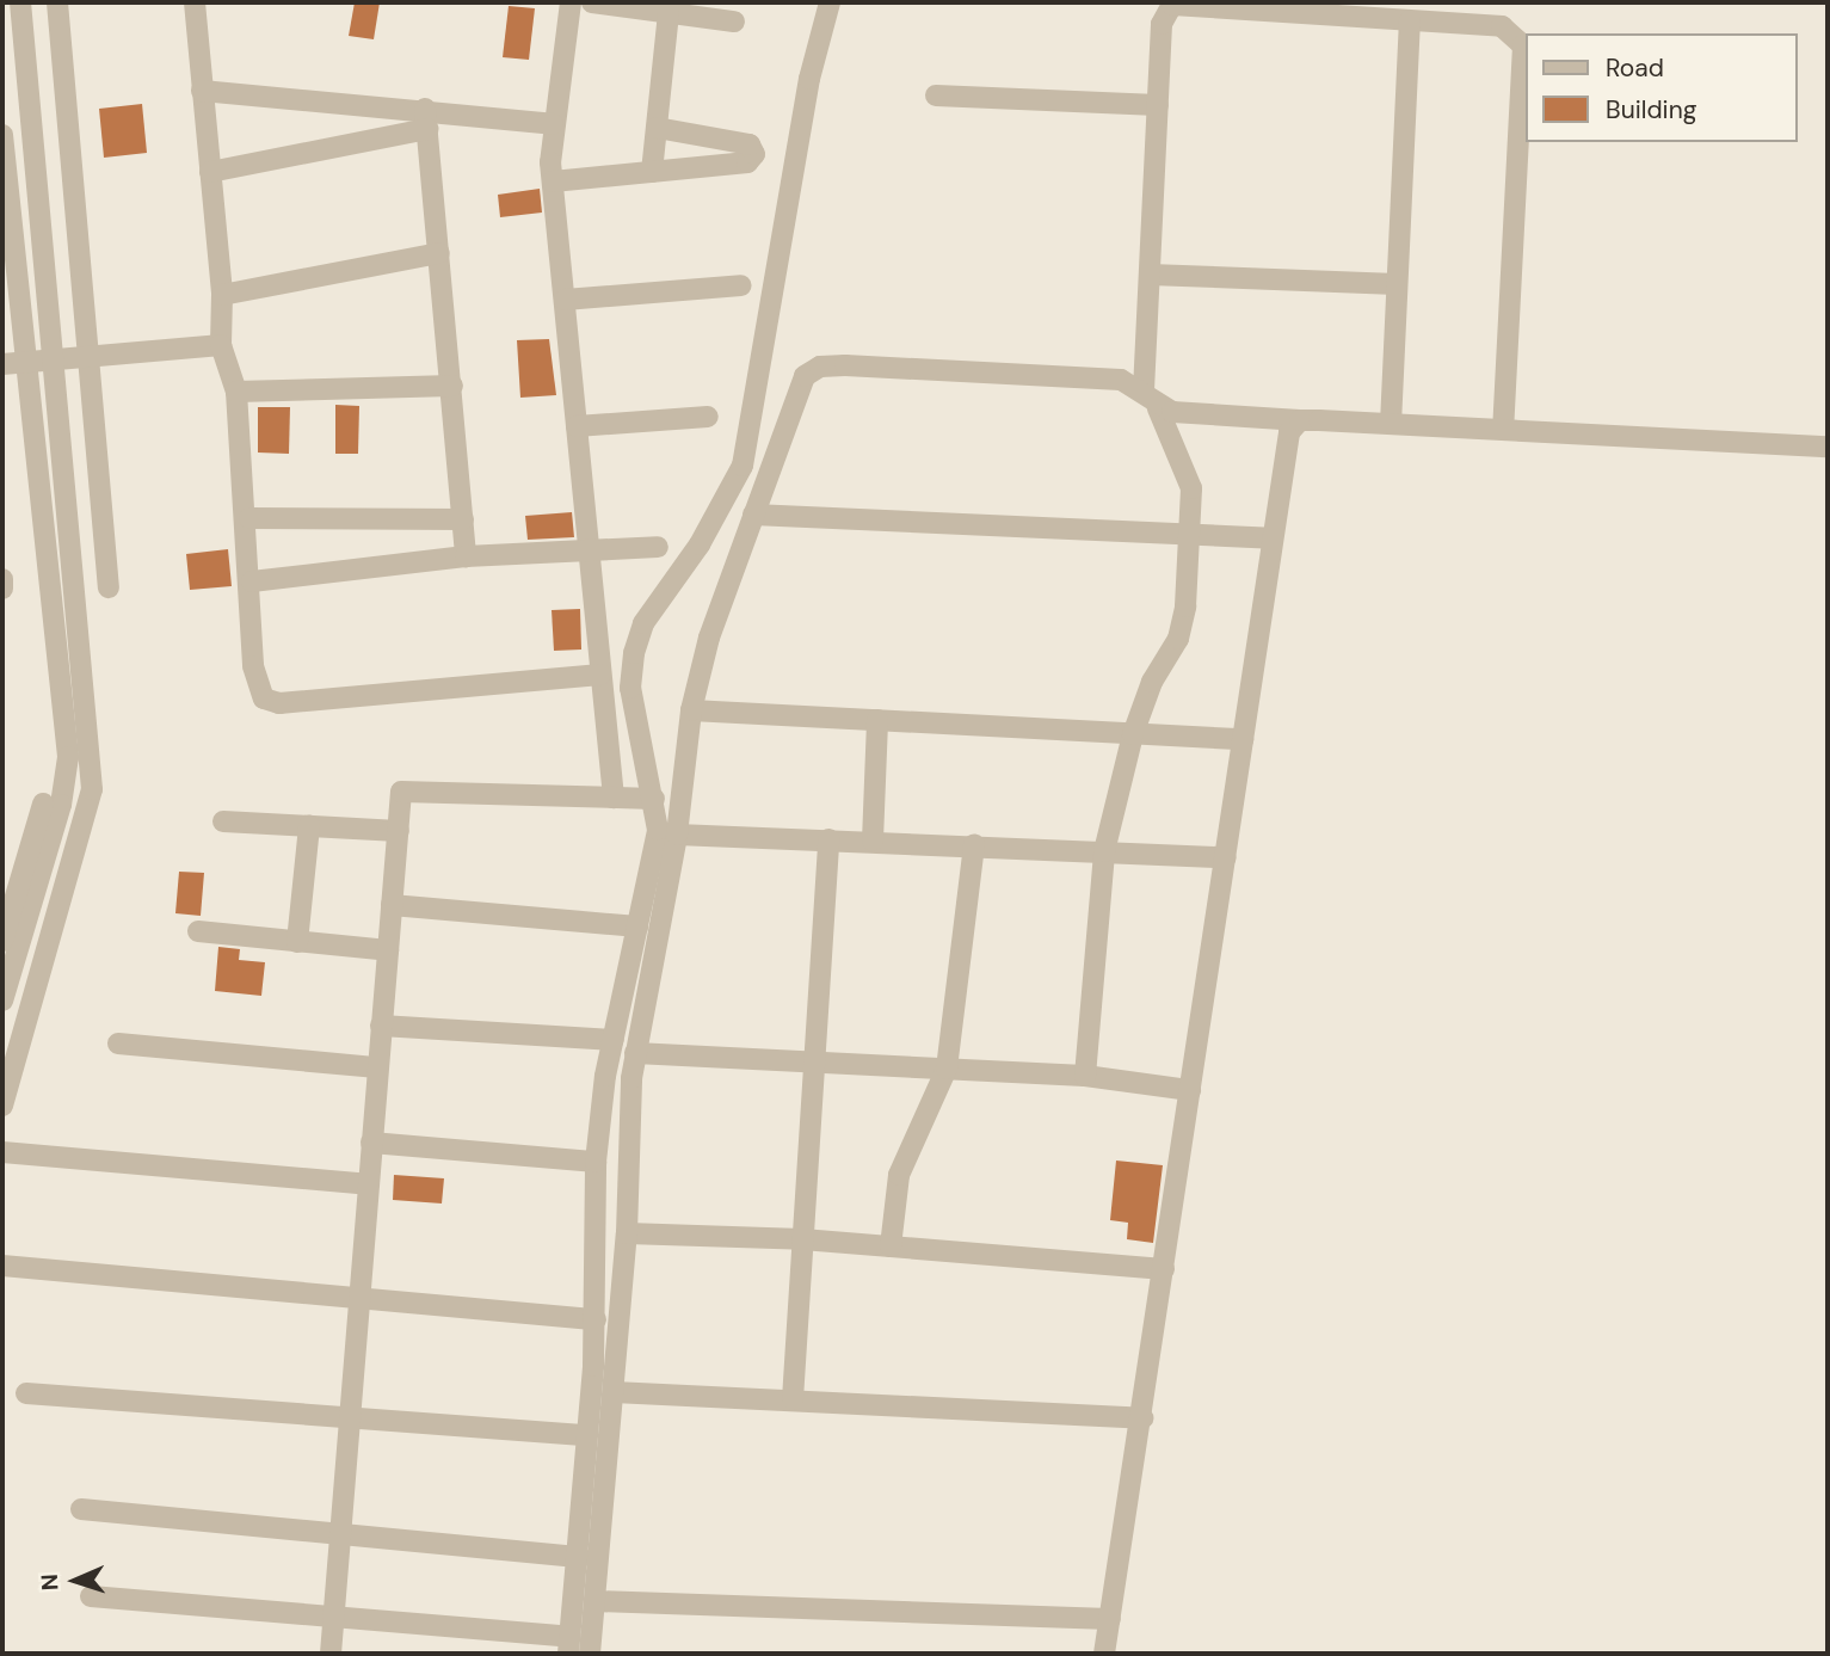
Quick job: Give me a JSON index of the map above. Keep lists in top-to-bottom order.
{
  "legend": ["Road", "Building"],
  "north": "left"
}
